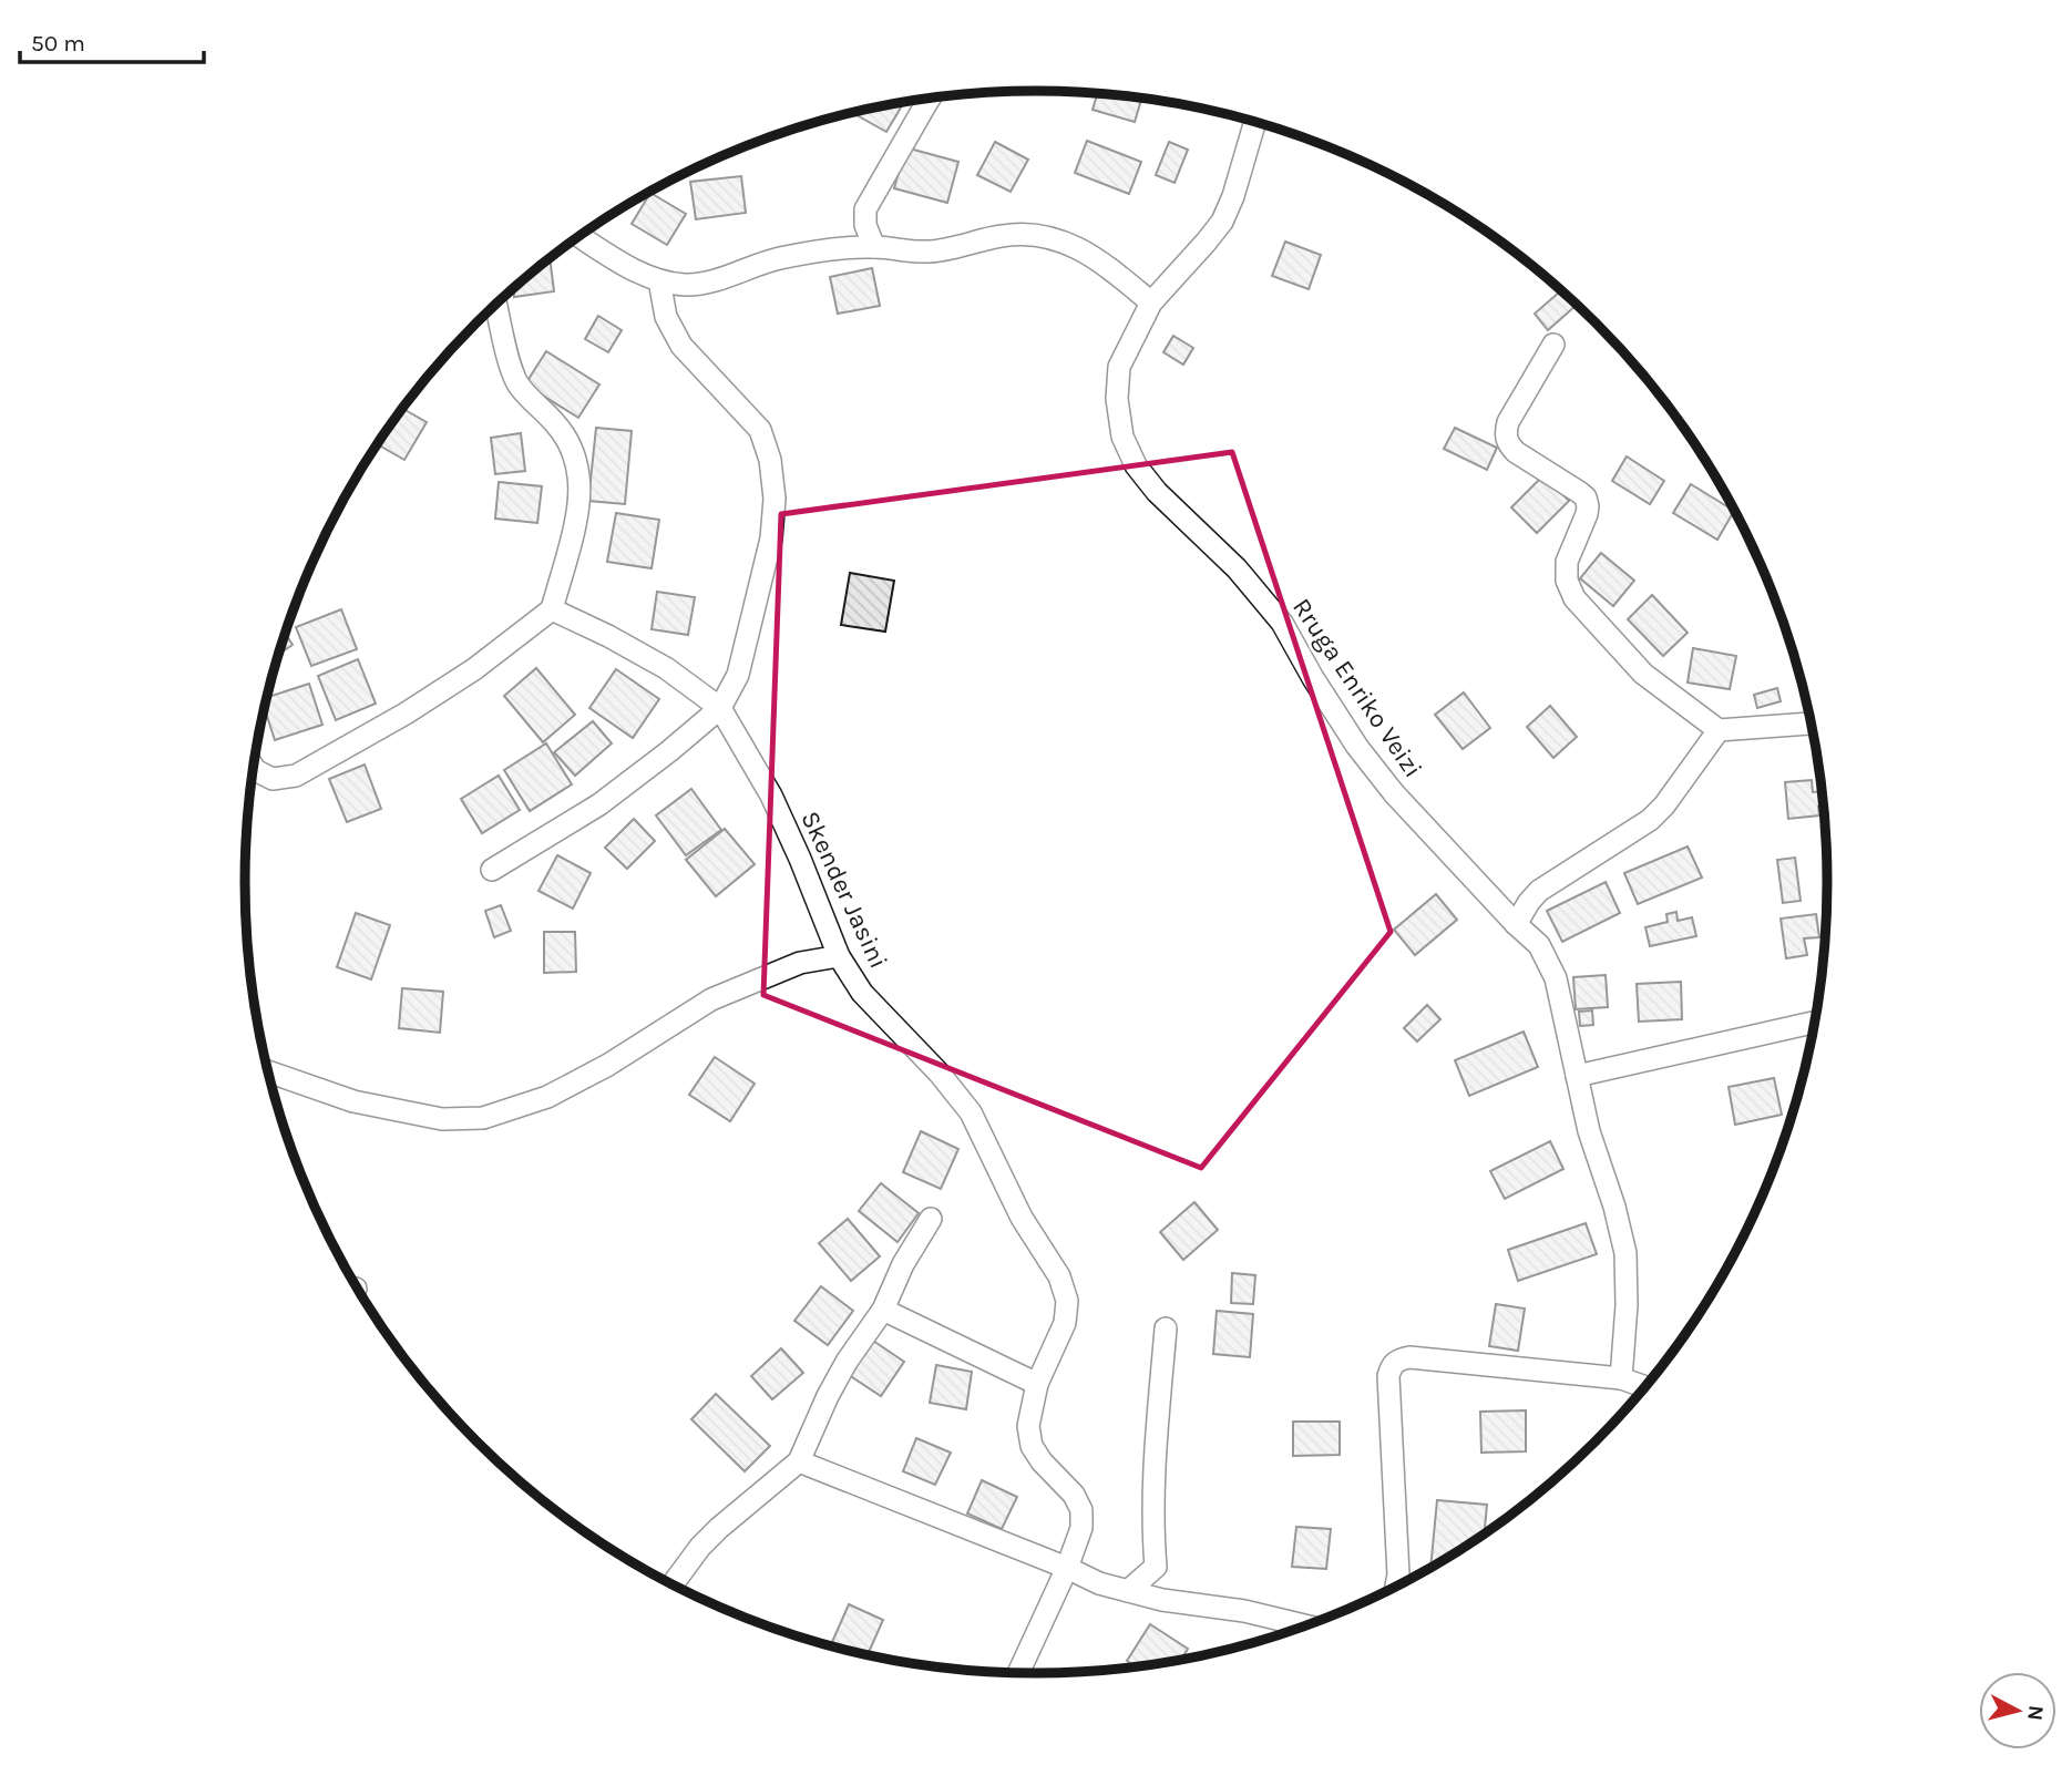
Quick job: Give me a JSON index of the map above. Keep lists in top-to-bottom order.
{
  "streets": {
    "street": ["Rruga Enriko Veizi", "Skender Jasini"]
  },
  "scale_bar": "50 m",
  "north": "right"
}
